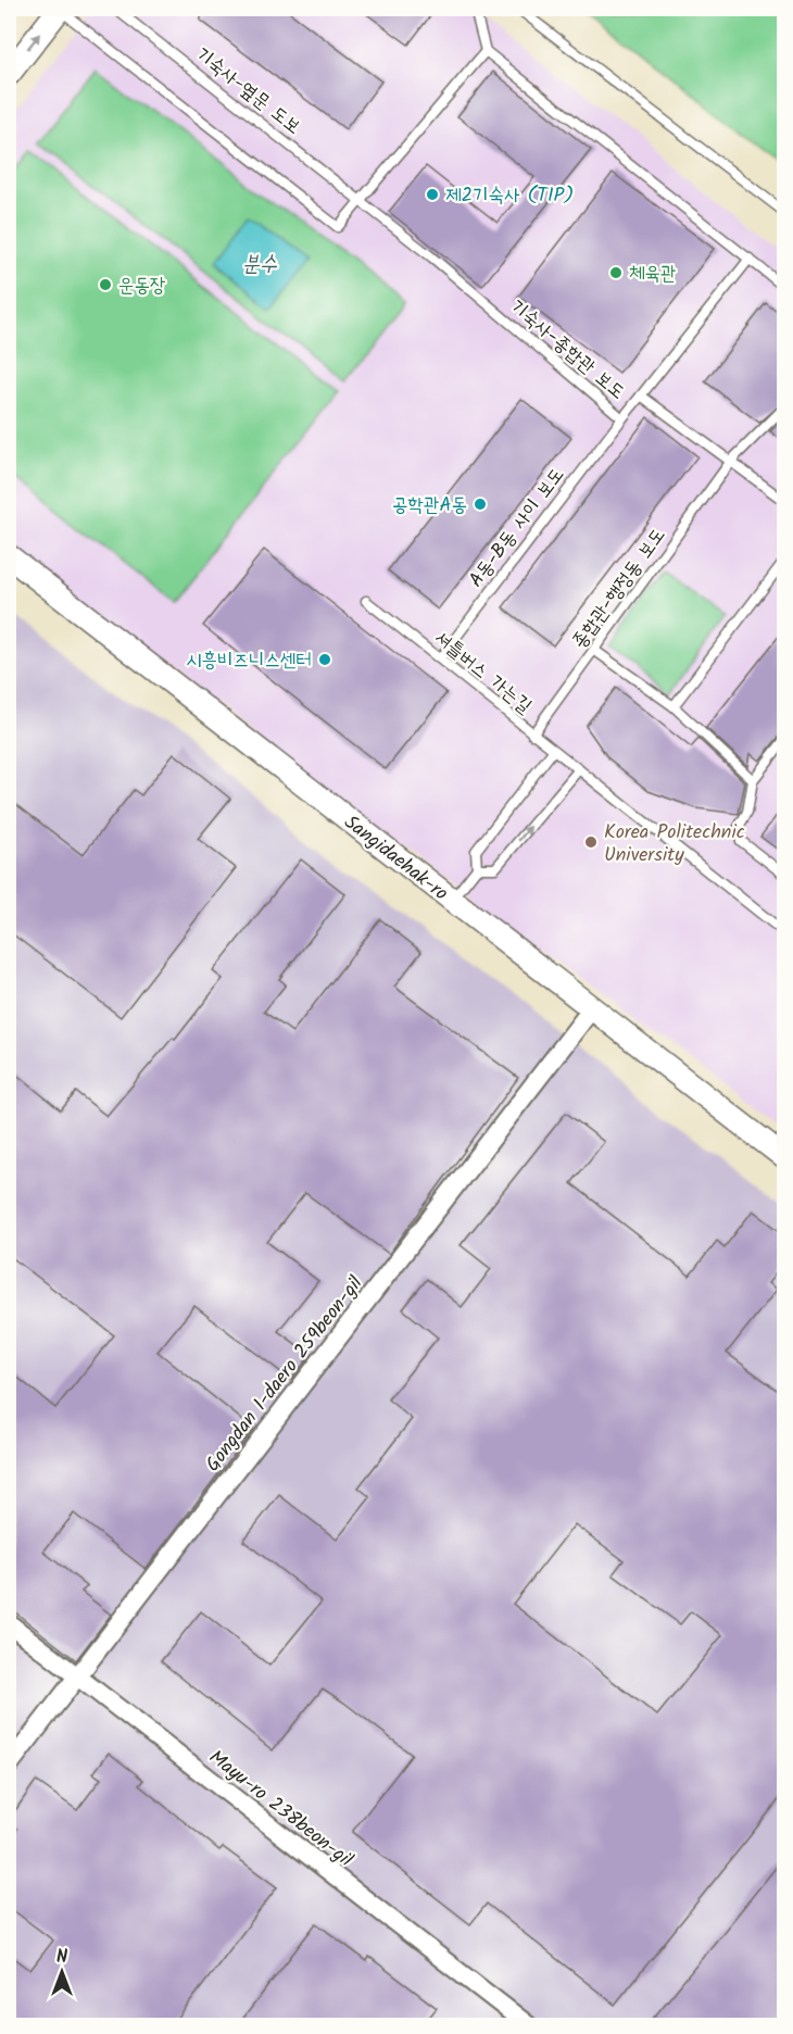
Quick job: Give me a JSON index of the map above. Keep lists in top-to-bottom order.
{
  "streets": {
    "street": ["Sangidaehak-ro", "Gongdan 1-daero 259beon-gil", "Mayu-ro 238beon-gil"],
    "lane": [
      "기숙사-옆문 도보",
      "기숙사-종합관 보도",
      "A동-B동 사이 보도",
      "종합관-행정동 보도",
      "셔틀버스 가는길"
    ]
  },
  "crossings": [
    ["기숙사-옆문 도보", "기숙사-종합관 보도"],
    ["기숙사-종합관 보도", "A동-B동 사이 보도"],
    ["기숙사-종합관 보도", "종합관-행정동 보도"],
    ["A동-B동 사이 보도", "셔틀버스 가는길"],
    ["종합관-행정동 보도", "셔틀버스 가는길"],
    ["Sangidaehak-ro", "Gongdan 1-daero 259beon-gil"],
    ["Gongdan 1-daero 259beon-gil", "Mayu-ro 238beon-gil"]
  ],
  "water": ["분수"],
  "places": [
    "제2기숙사 (TIP)",
    "체육관",
    "운동장",
    "공학관A동",
    "시흥비즈니스센터",
    "Korea Politechnic University"
  ],
  "north": "top"
}
